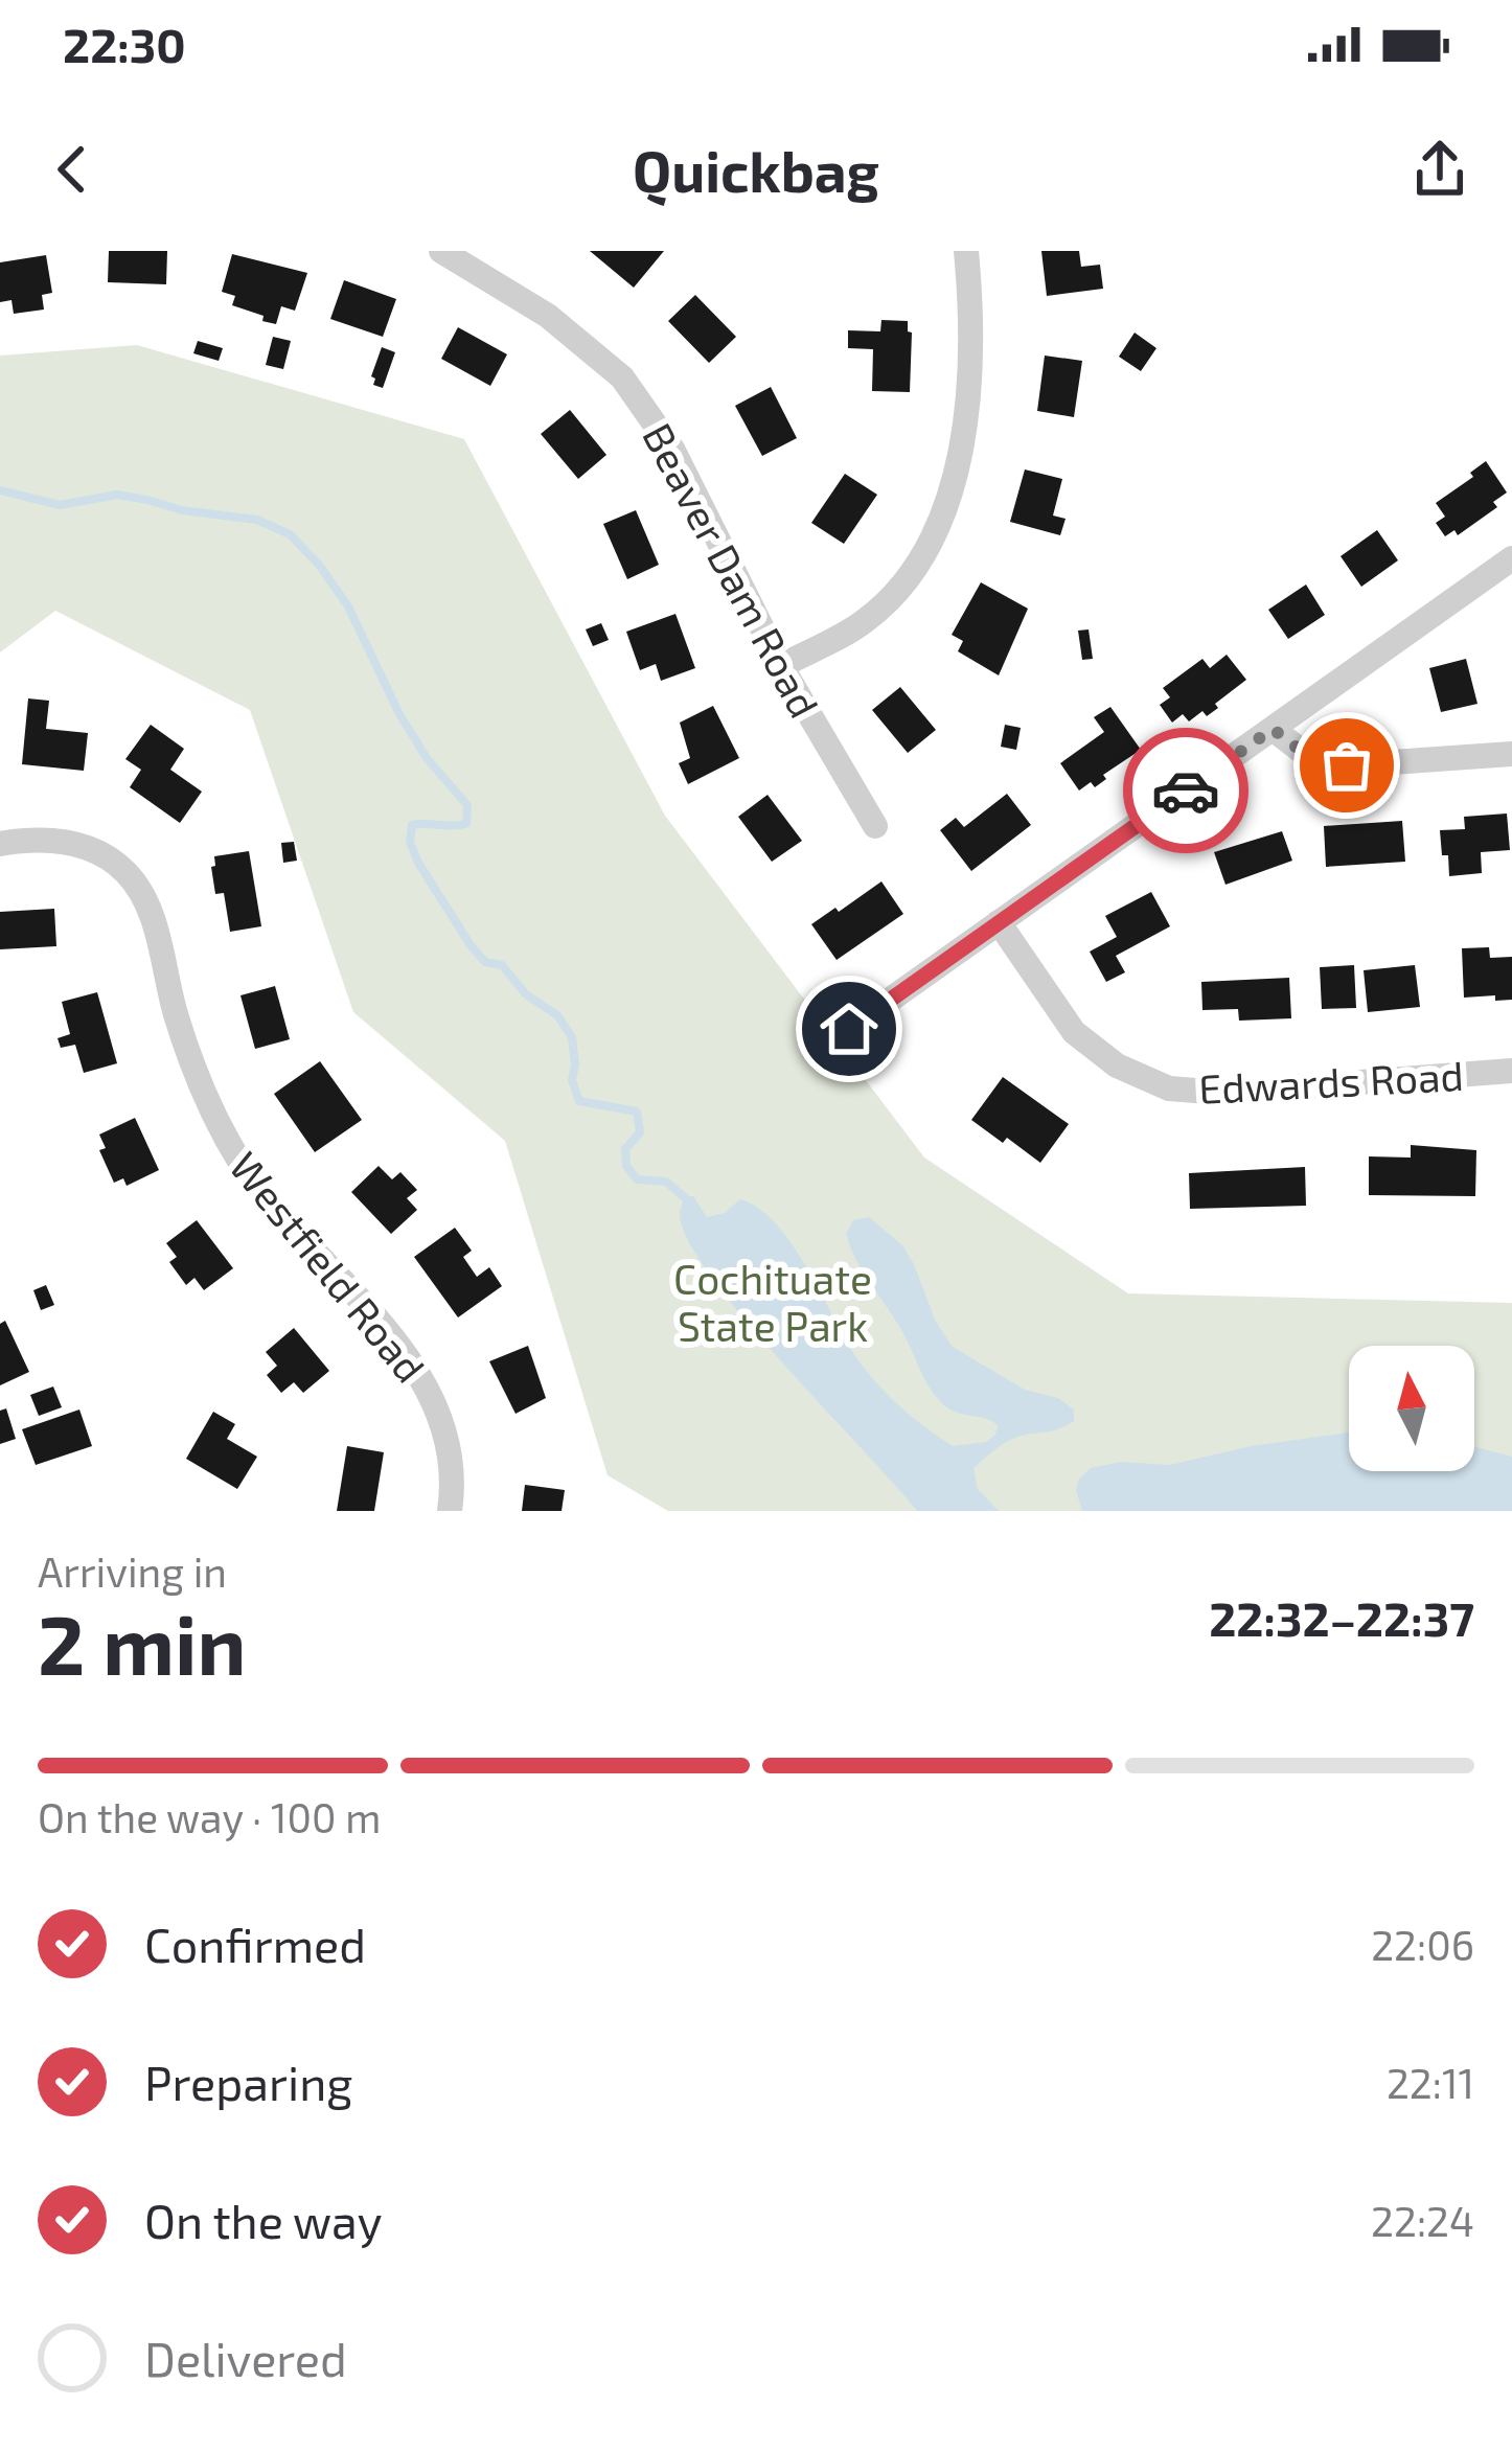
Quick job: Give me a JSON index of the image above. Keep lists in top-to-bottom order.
{
  "streets": {
    "street": ["Beaver Dam Road", "Edwards Road", "Westfield Road"]
  },
  "parks": ["Cochituate State Park"],
  "north": "top",
  "page": {
    "status": "22:30",
    "header": "Quickbag",
    "heading": ["2 min", "Arriving in", "22:32–22:37"],
    "bar": "On the way · 100 m",
    "list": [
      ["Confirmed", "22:06"],
      ["Preparing", "22:11"],
      ["On the way", "22:24"],
      "Delivered"
    ]
  }
}
